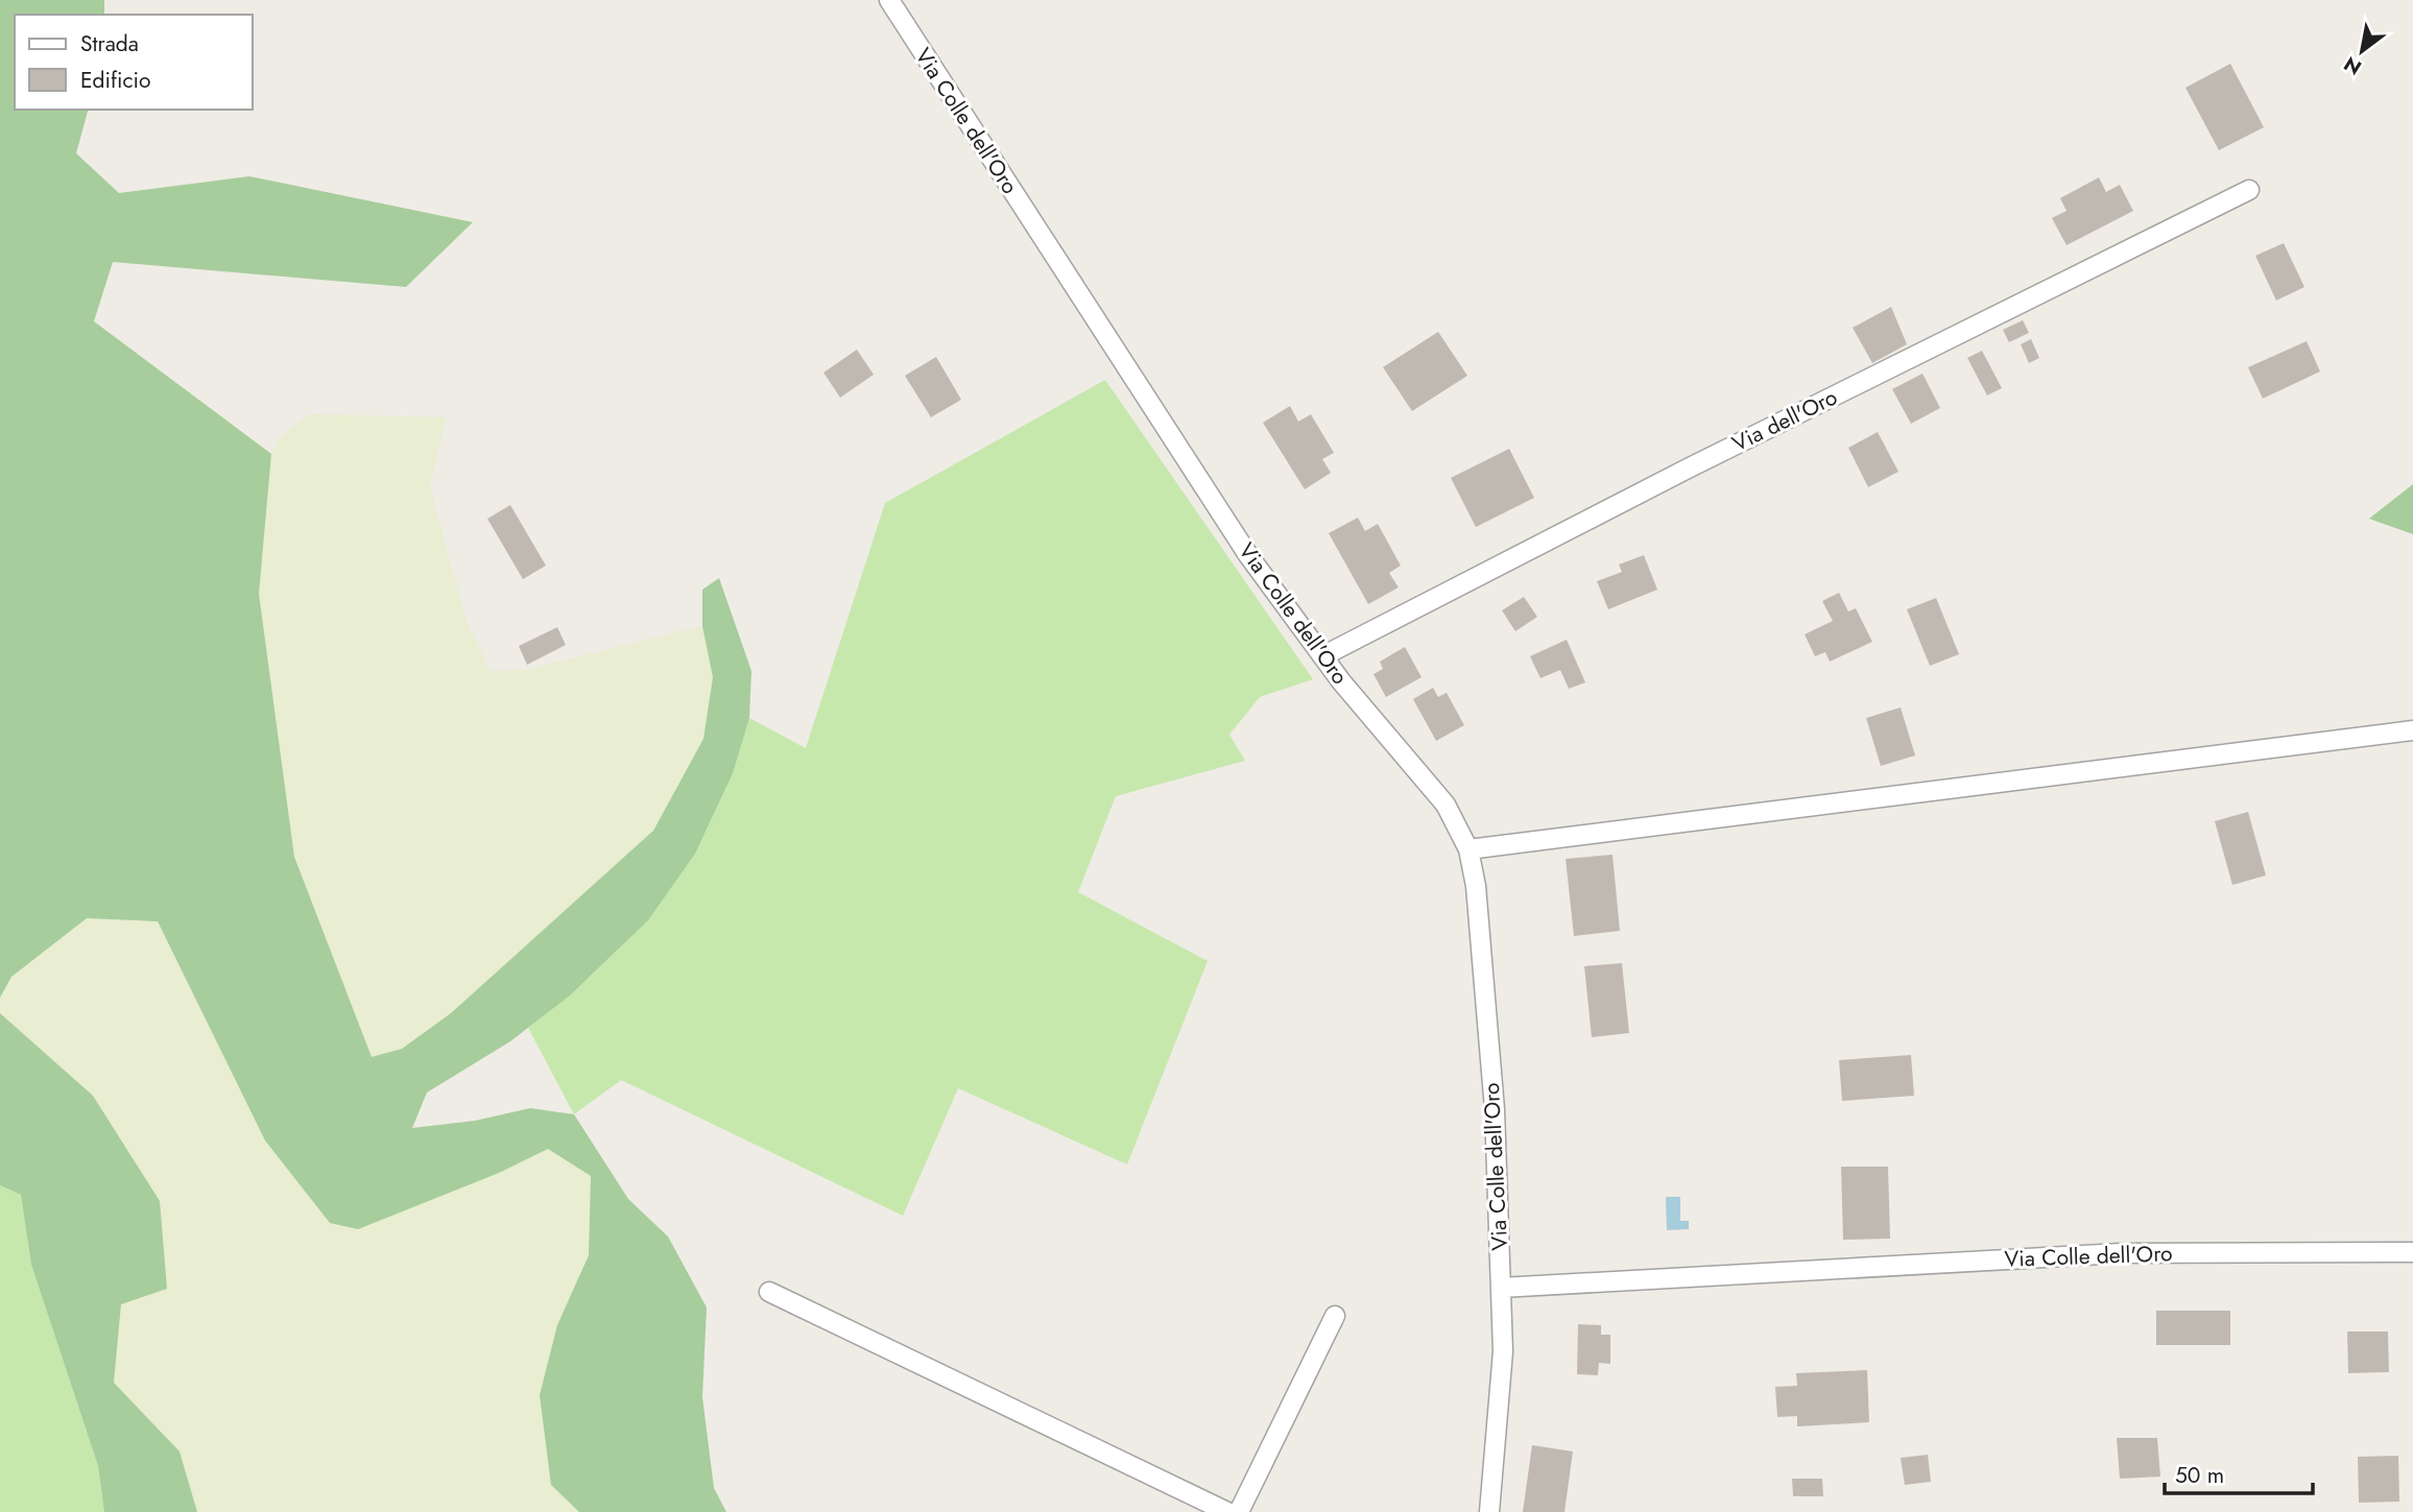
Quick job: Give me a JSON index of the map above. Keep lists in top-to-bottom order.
{
  "streets": {
    "street": ["Via Colle dell'Oro", "Via dell'Oro"]
  },
  "crossings": [
    ["Via Colle dell'Oro", "Via dell'Oro"]
  ],
  "legend": ["Strada", "Edificio"],
  "scale_bar": "50 m",
  "north": "bottom left"
}
